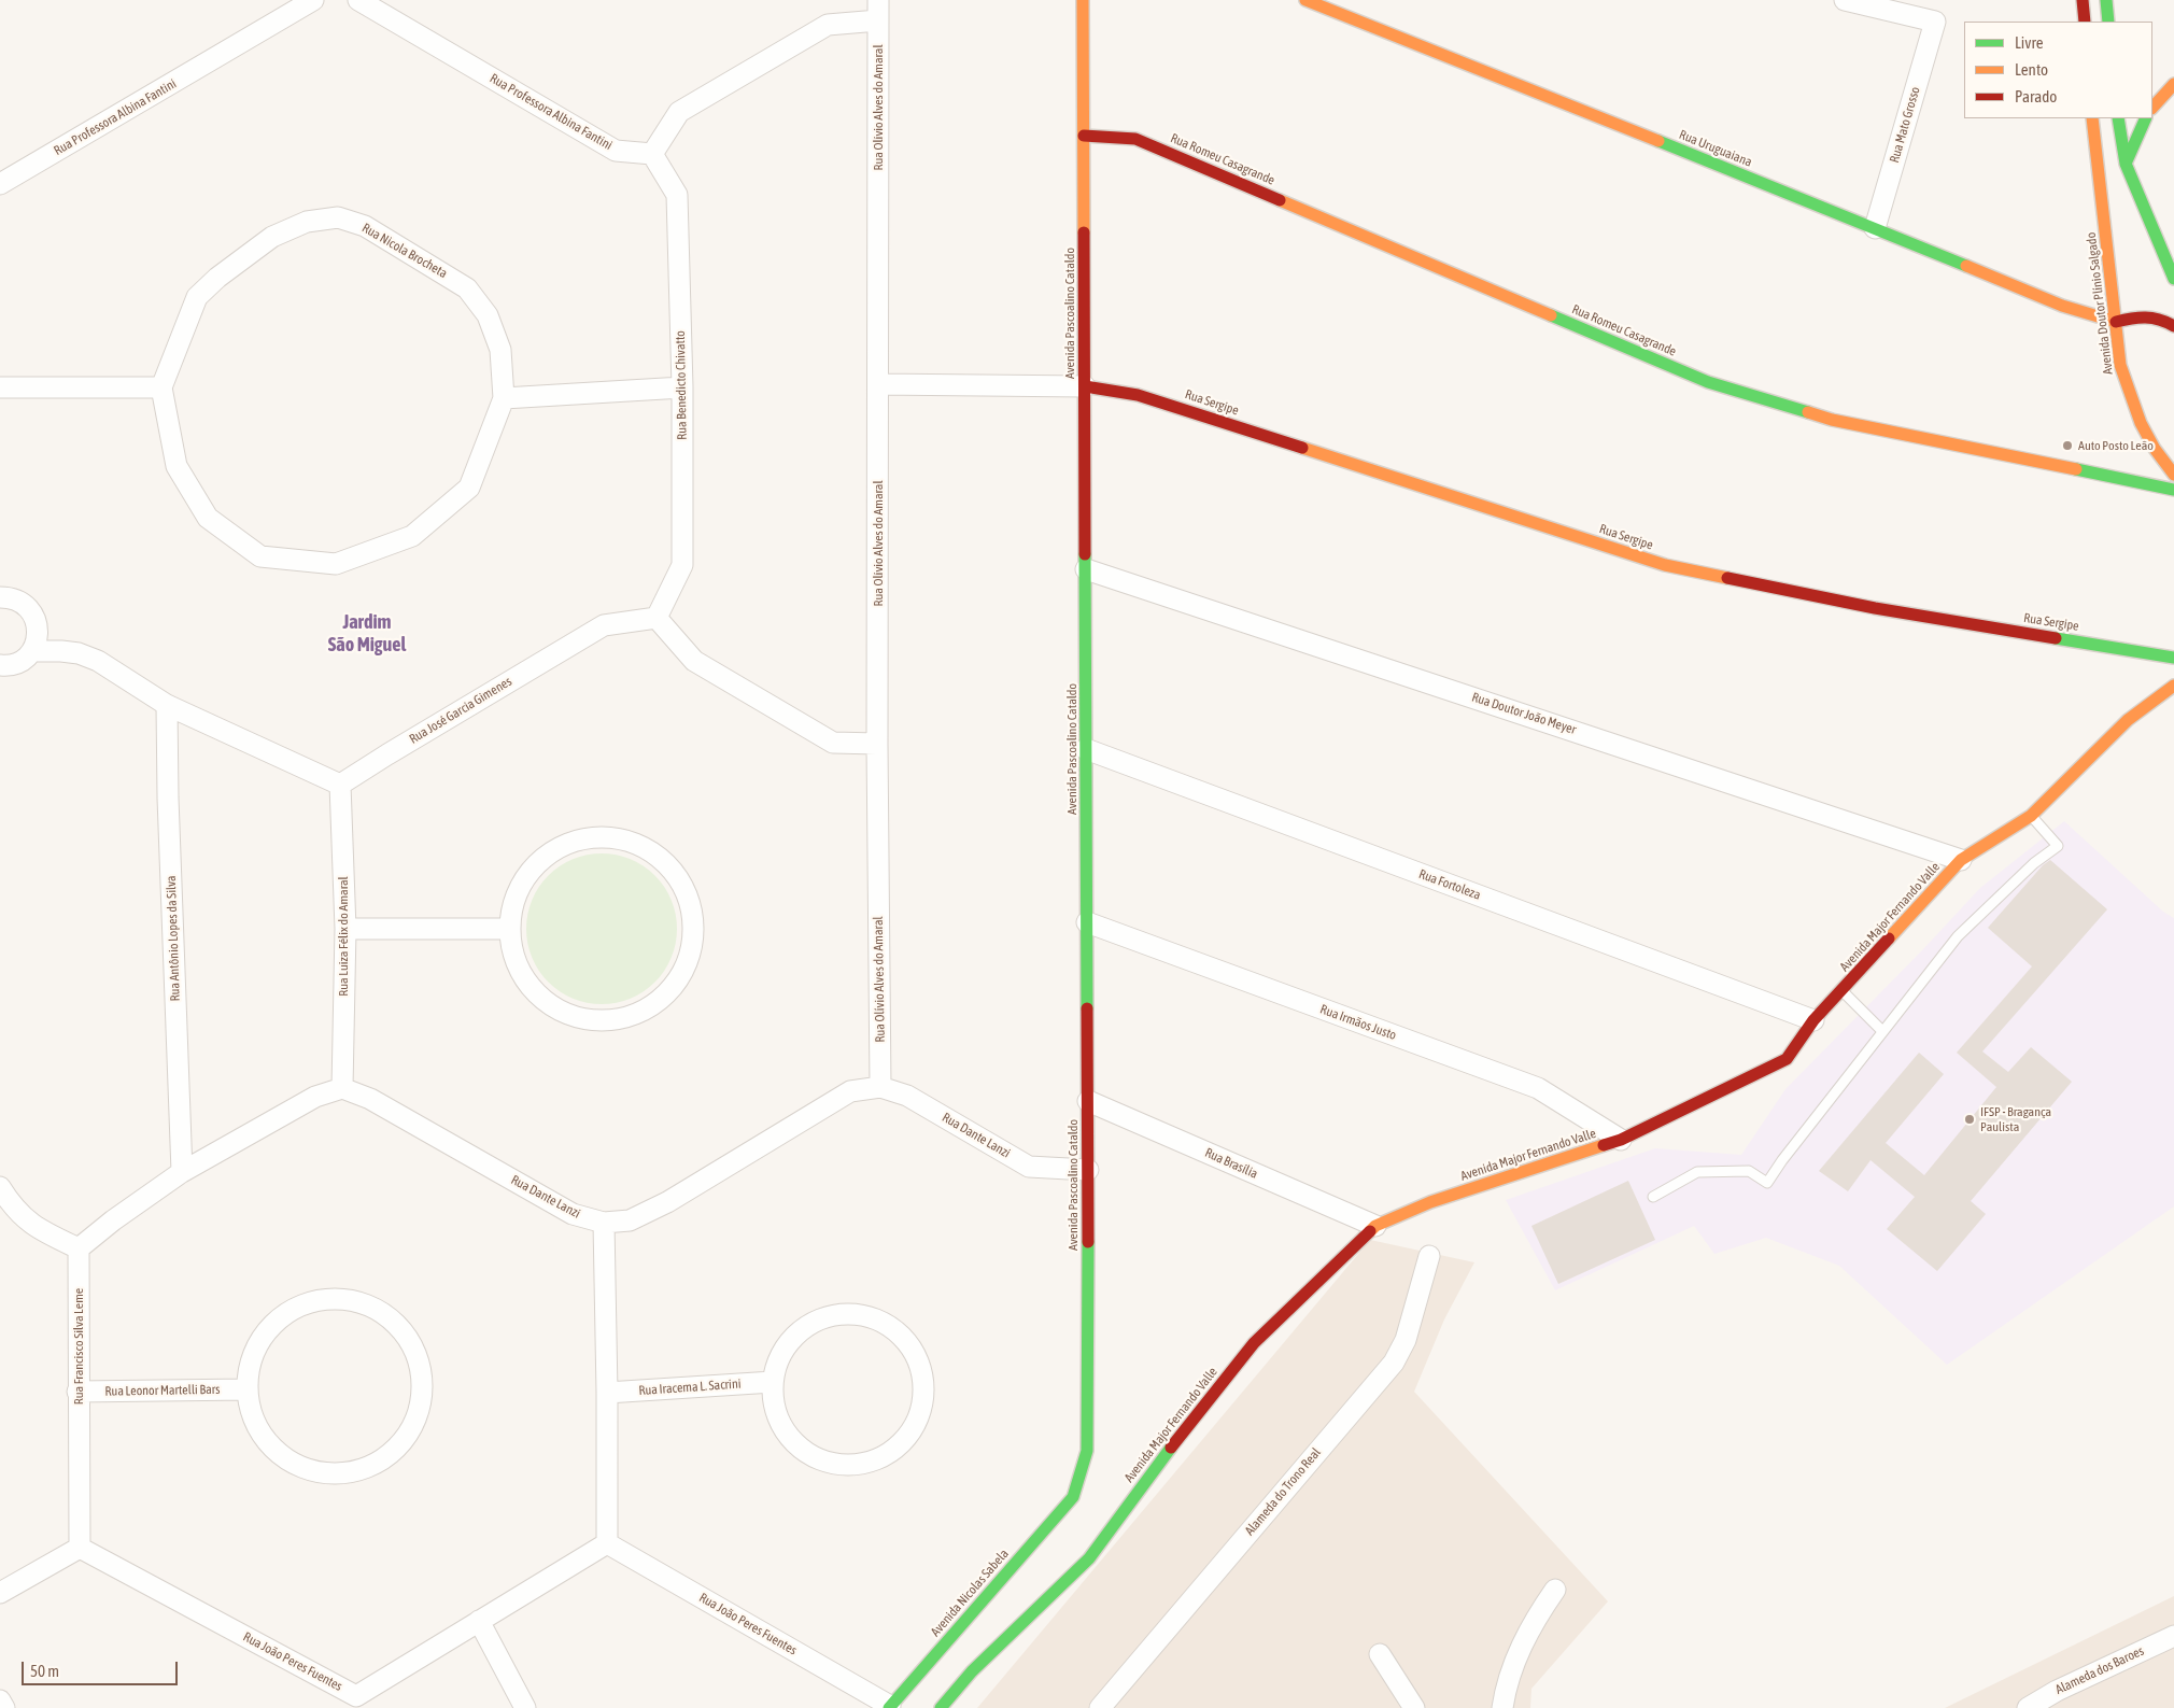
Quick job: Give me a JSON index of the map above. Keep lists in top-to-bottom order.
{
  "streets": {
    "street": [
      "Rua Olívio Alves do Amaral",
      "Rua Professora Albina Fantini",
      "Rua Mato Grosso",
      "Rua Uruguaiana",
      "Rua Romeu Casagrande",
      "Rua Nicola Brocheta",
      "Avenida Doutor Plínio Salgado",
      "Avenida Pascoalino Cataldo",
      "Rua Benedicto Chivatto",
      "Rua Sergipe",
      "Rua José Garcia Gimenes",
      "Rua Doutor João Meyer",
      "Rua Fortoleza",
      "Avenida Major Fernando Valle",
      "Rua Luiza Félix do Amaral",
      "Rua Antônio Lopes da Silva",
      "Rua Irmãos Justo",
      "Rua Dante Lanzi",
      "Rua Brasília",
      "Rua Francisco Silva Leme",
      "Rua Iracema L. Sacrini",
      "Rua Leonor Martelli Bars",
      "Alameda do Trono Real",
      "Avenida Nicolas Sabela",
      "Rua João Peres Fuentes",
      "Alameda dos Baroes"
    ]
  },
  "crossings": [
    ["Rua Olívio Alves do Amaral", "Rua Dante Lanzi"],
    ["Rua Professora Albina Fantini", "Rua Benedicto Chivatto"],
    ["Rua Mato Grosso", "Rua Uruguaiana"],
    ["Rua Uruguaiana", "Avenida Doutor Plínio Salgado"],
    ["Rua Romeu Casagrande", "Avenida Pascoalino Cataldo"],
    ["Avenida Pascoalino Cataldo", "Rua Sergipe"],
    ["Avenida Pascoalino Cataldo", "Rua Doutor João Meyer"],
    ["Avenida Pascoalino Cataldo", "Rua Fortoleza"],
    ["Avenida Pascoalino Cataldo", "Rua Irmãos Justo"],
    ["Avenida Pascoalino Cataldo", "Rua Dante Lanzi"],
    ["Avenida Pascoalino Cataldo", "Rua Brasília"],
    ["Avenida Pascoalino Cataldo", "Avenida Nicolas Sabela"],
    ["Rua Benedicto Chivatto", "Rua José Garcia Gimenes"],
    ["Rua José Garcia Gimenes", "Rua Luiza Félix do Amaral"],
    ["Rua Doutor João Meyer", "Avenida Major Fernando Valle"],
    ["Rua Fortoleza", "Avenida Major Fernando Valle"],
    ["Avenida Major Fernando Valle", "Rua Irmãos Justo"],
    ["Avenida Major Fernando Valle", "Rua Brasília"],
    ["Rua Luiza Félix do Amaral", "Rua Dante Lanzi"],
    ["Rua Francisco Silva Leme", "Rua Leonor Martelli Bars"],
    ["Rua Francisco Silva Leme", "Rua João Peres Fuentes"],
    ["Avenida Nicolas Sabela", "Rua João Peres Fuentes"]
  ],
  "districts": ["Jardim São Miguel"],
  "places": ["Auto Posto Leão", "IFSP - Bragança Paulista"],
  "legend": ["Livre", "Lento", "Parado"],
  "scale_bar": "50 m"
}
